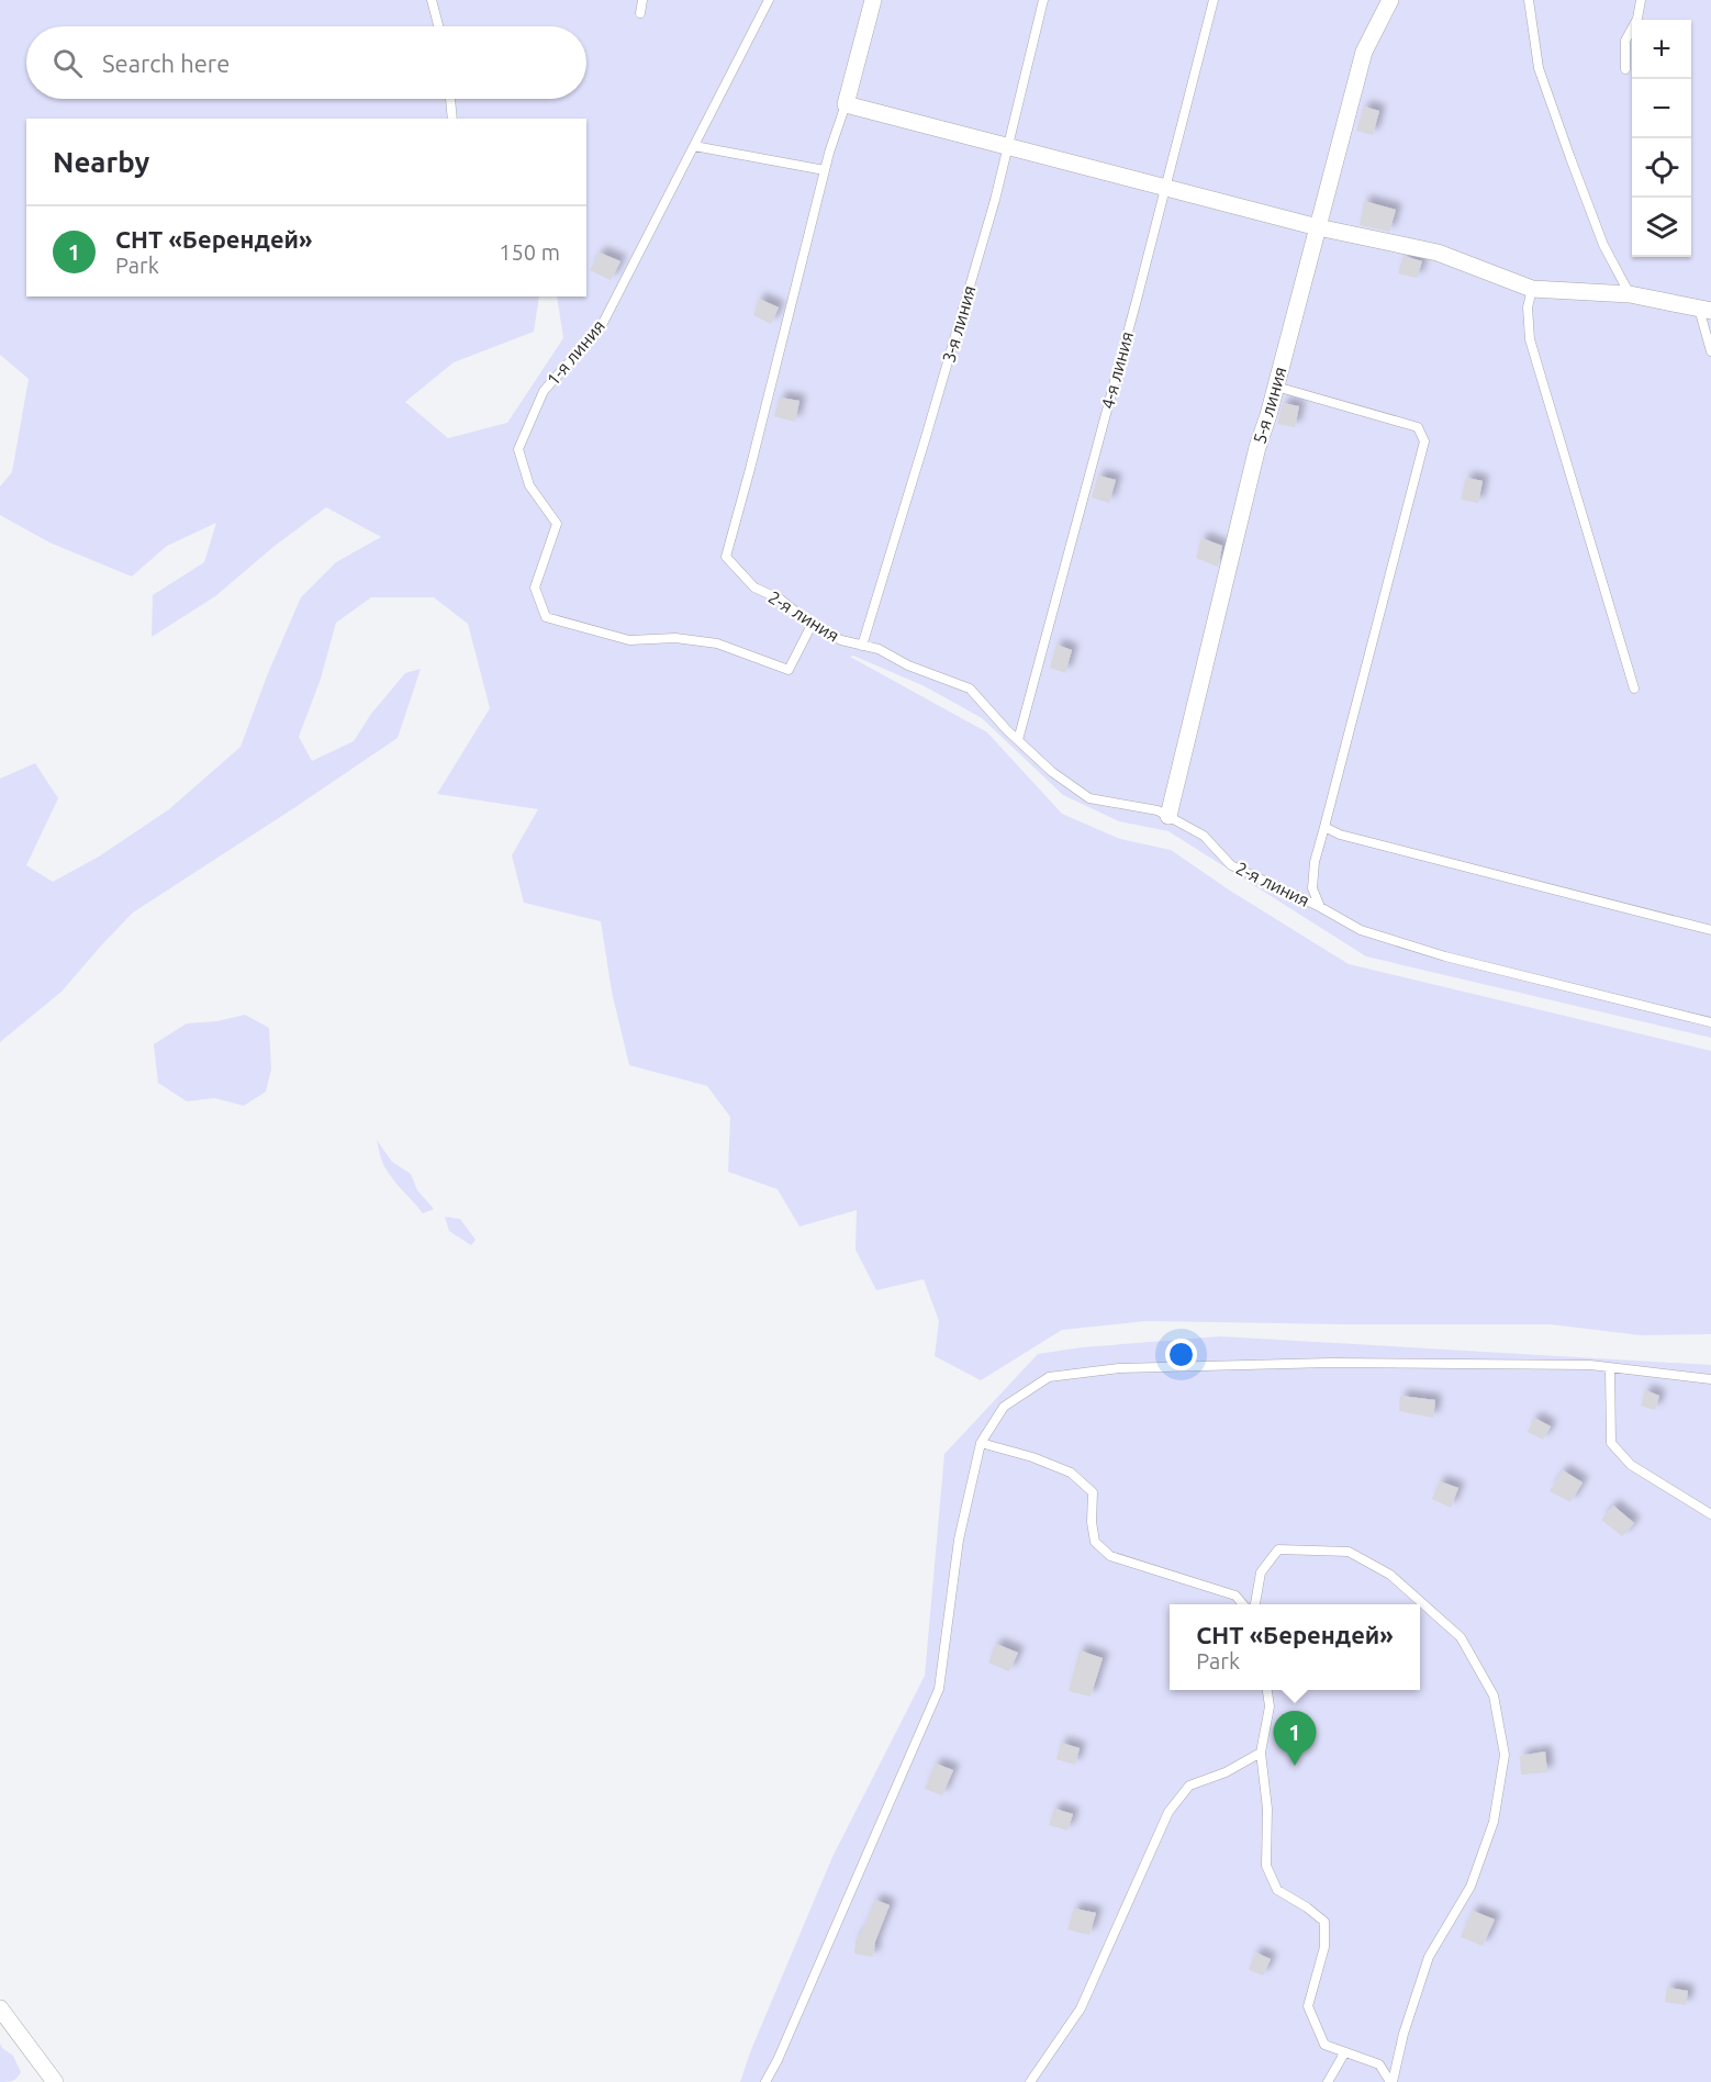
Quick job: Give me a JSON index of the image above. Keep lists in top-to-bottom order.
{
  "streets": {
    "street": ["5-я линия"],
    "lane": [
      "3-я линия",
      "1-я линия",
      "4-я линия",
      "2-я линия"
    ]
  },
  "crossings": [
    ["3-я линия", "2-я линия"],
    ["1-я линия", "2-я линия"],
    ["4-я линия", "2-я линия"],
    ["5-я линия", "2-я линия"]
  ],
  "page": {
    "map_buttons": ["+", "−"],
    "search": "Search here",
    "heading": "Nearby",
    "list": [
      {
        "mark": "1",
        "name": "СНТ «Берендей»",
        "note": "Park",
        "value": "150 m"
      }
    ],
    "popup": ["СНТ «Берендей»", "Park"],
    "pins": "1"
  }
}
